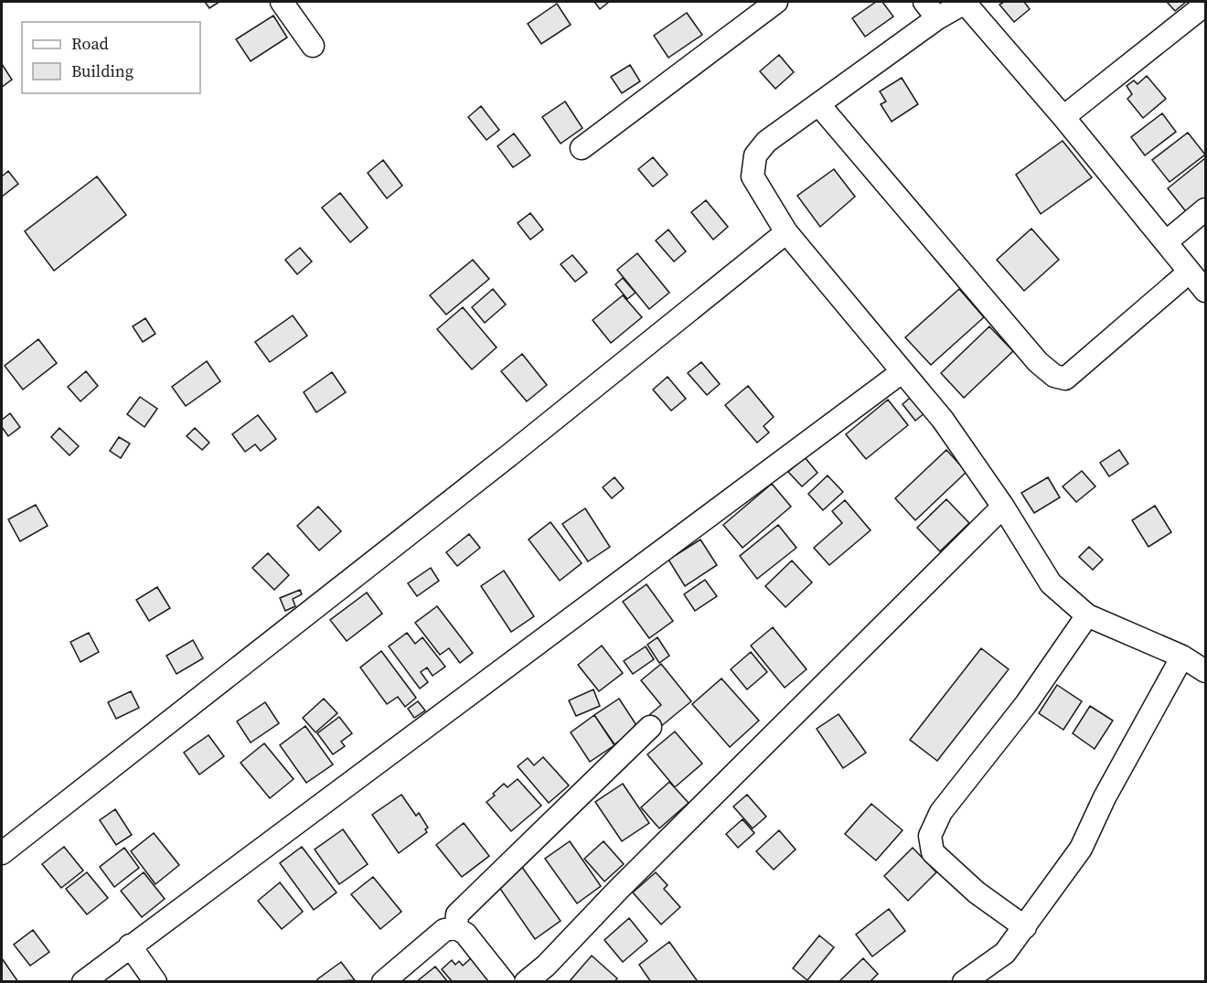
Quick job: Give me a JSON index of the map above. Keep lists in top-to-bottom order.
{
  "legend": ["Road", "Building"]
}
